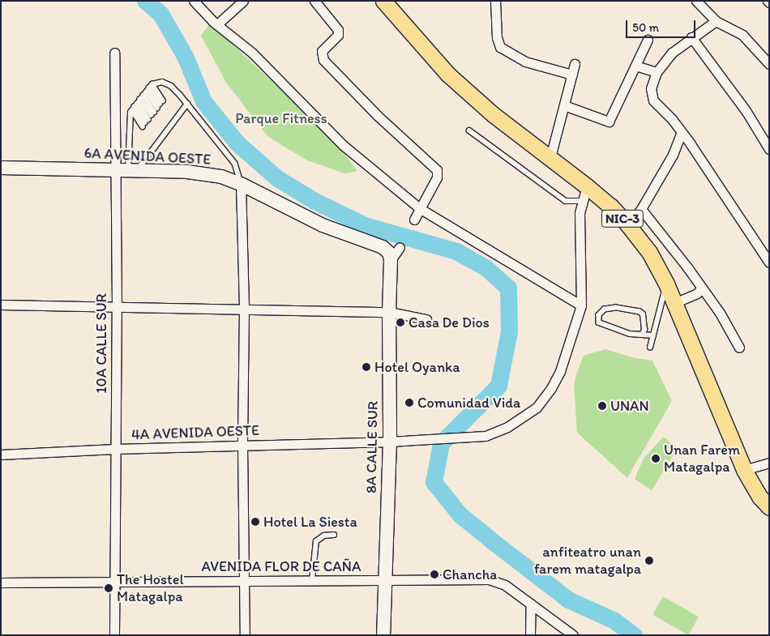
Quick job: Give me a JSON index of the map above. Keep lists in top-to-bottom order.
{
  "streets": {
    "main road": ["NIC-3"],
    "street": [
      "6A AVENIDA OESTE",
      "10A CALLE SUR",
      "4A AVENIDA OESTE",
      "8A CALLE SUR",
      "AVENIDA FLOR DE CAÑA"
    ]
  },
  "crossings": [
    ["6A AVENIDA OESTE", "10A CALLE SUR"],
    ["6A AVENIDA OESTE", "8A CALLE SUR"],
    ["NIC-3", "4A AVENIDA OESTE"],
    ["10A CALLE SUR", "4A AVENIDA OESTE"],
    ["10A CALLE SUR", "AVENIDA FLOR DE CAÑA"],
    ["4A AVENIDA OESTE", "8A CALLE SUR"],
    ["8A CALLE SUR", "AVENIDA FLOR DE CAÑA"]
  ],
  "parks": ["Parque Fitness"],
  "places": [
    "Casa De Dios",
    "Hotel Oyanka",
    "Comunidad Vida",
    "UNAN",
    "Unan Farem Matagalpa",
    "Hotel La Siesta",
    "anfiteatro unan farem matagalpa",
    "Chancha",
    "The Hostel Matagalpa"
  ],
  "scale_bar": "50 m"
}
